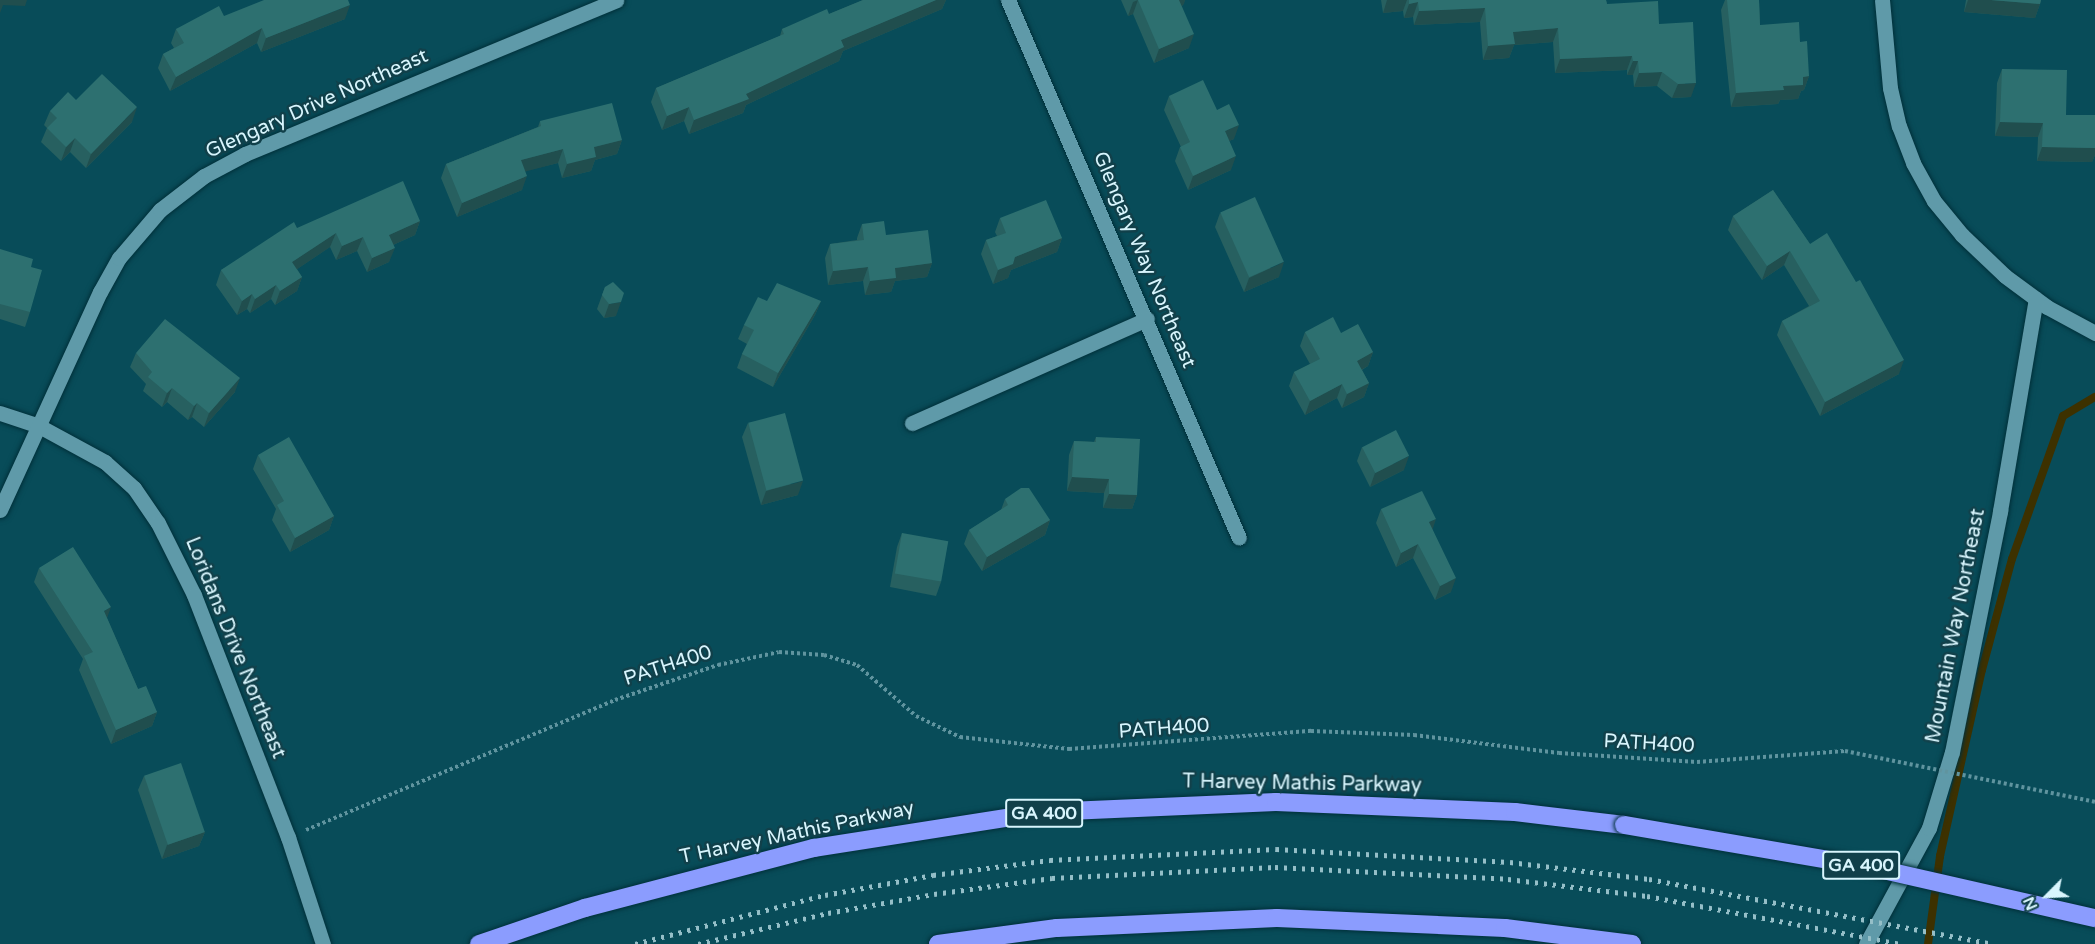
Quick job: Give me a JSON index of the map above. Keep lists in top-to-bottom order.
{
  "streets": {
    "highway": ["T Harvey Mathis Parkway", "GA 400"],
    "street": [
      "Glengary Drive Northeast",
      "Glengary Way Northeast",
      "Mountain Way Northeast",
      "Loridans Drive Northeast"
    ],
    "path": ["PATH400"]
  },
  "crossings": [
    ["Glengary Drive Northeast", "Loridans Drive Northeast"],
    ["Loridans Drive Northeast", "PATH400"]
  ],
  "north": "bottom left"
}
